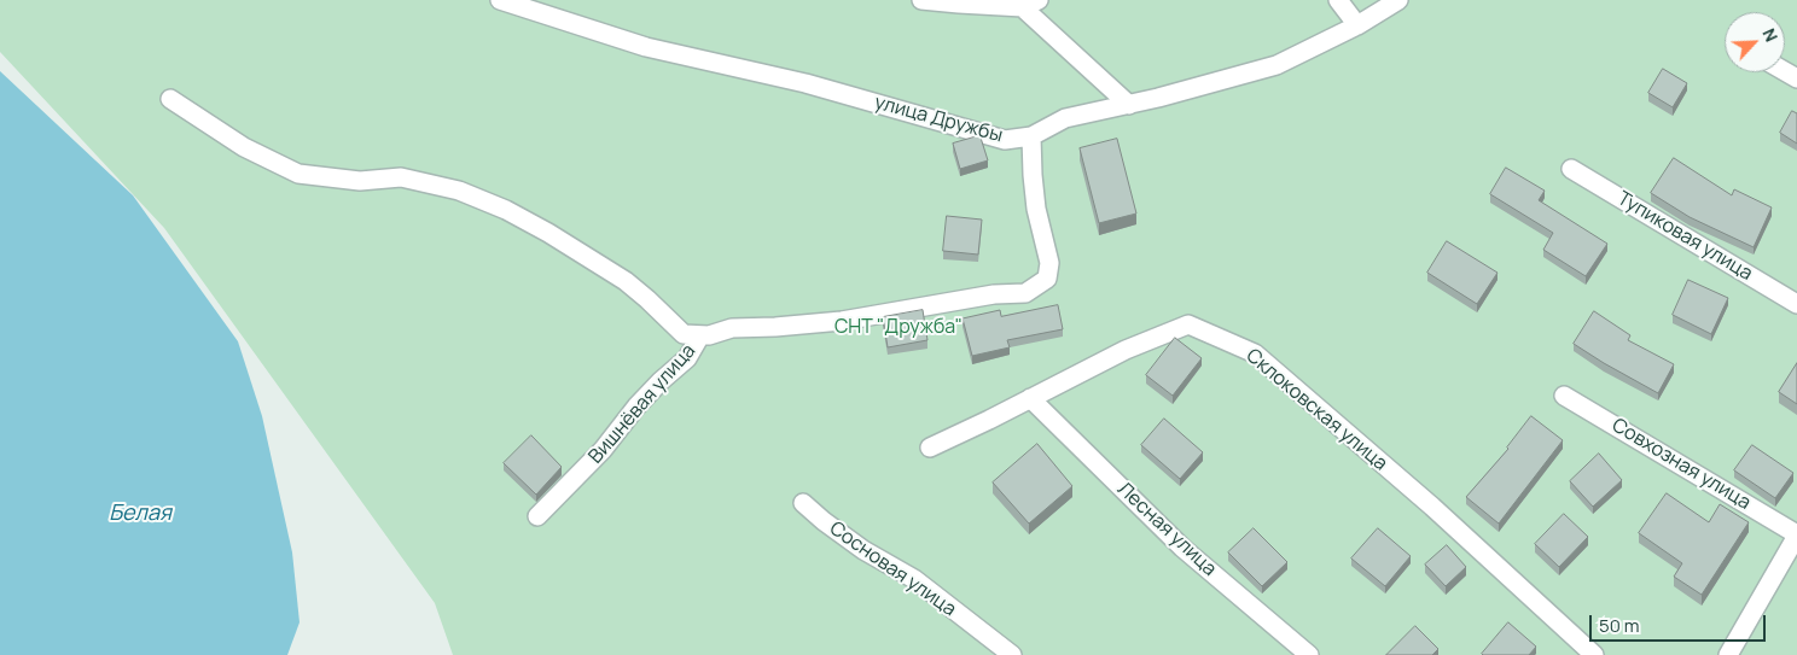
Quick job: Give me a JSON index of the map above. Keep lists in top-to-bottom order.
{
  "streets": {
    "street": [
      "улица Дружбы",
      "Тупиковая улица",
      "Вишнёвая улица",
      "Склоковская улица",
      "Совхозная улица",
      "Лесная улица",
      "Сосновая улица"
    ]
  },
  "crossings": [
    ["улица Дружбы", "Вишнёвая улица"],
    ["Склоковская улица", "Лесная улица"]
  ],
  "water": ["Белая"],
  "parks": ["СНТ \"Дружба\""],
  "scale_bar": "50 m",
  "north": "top right"
}
